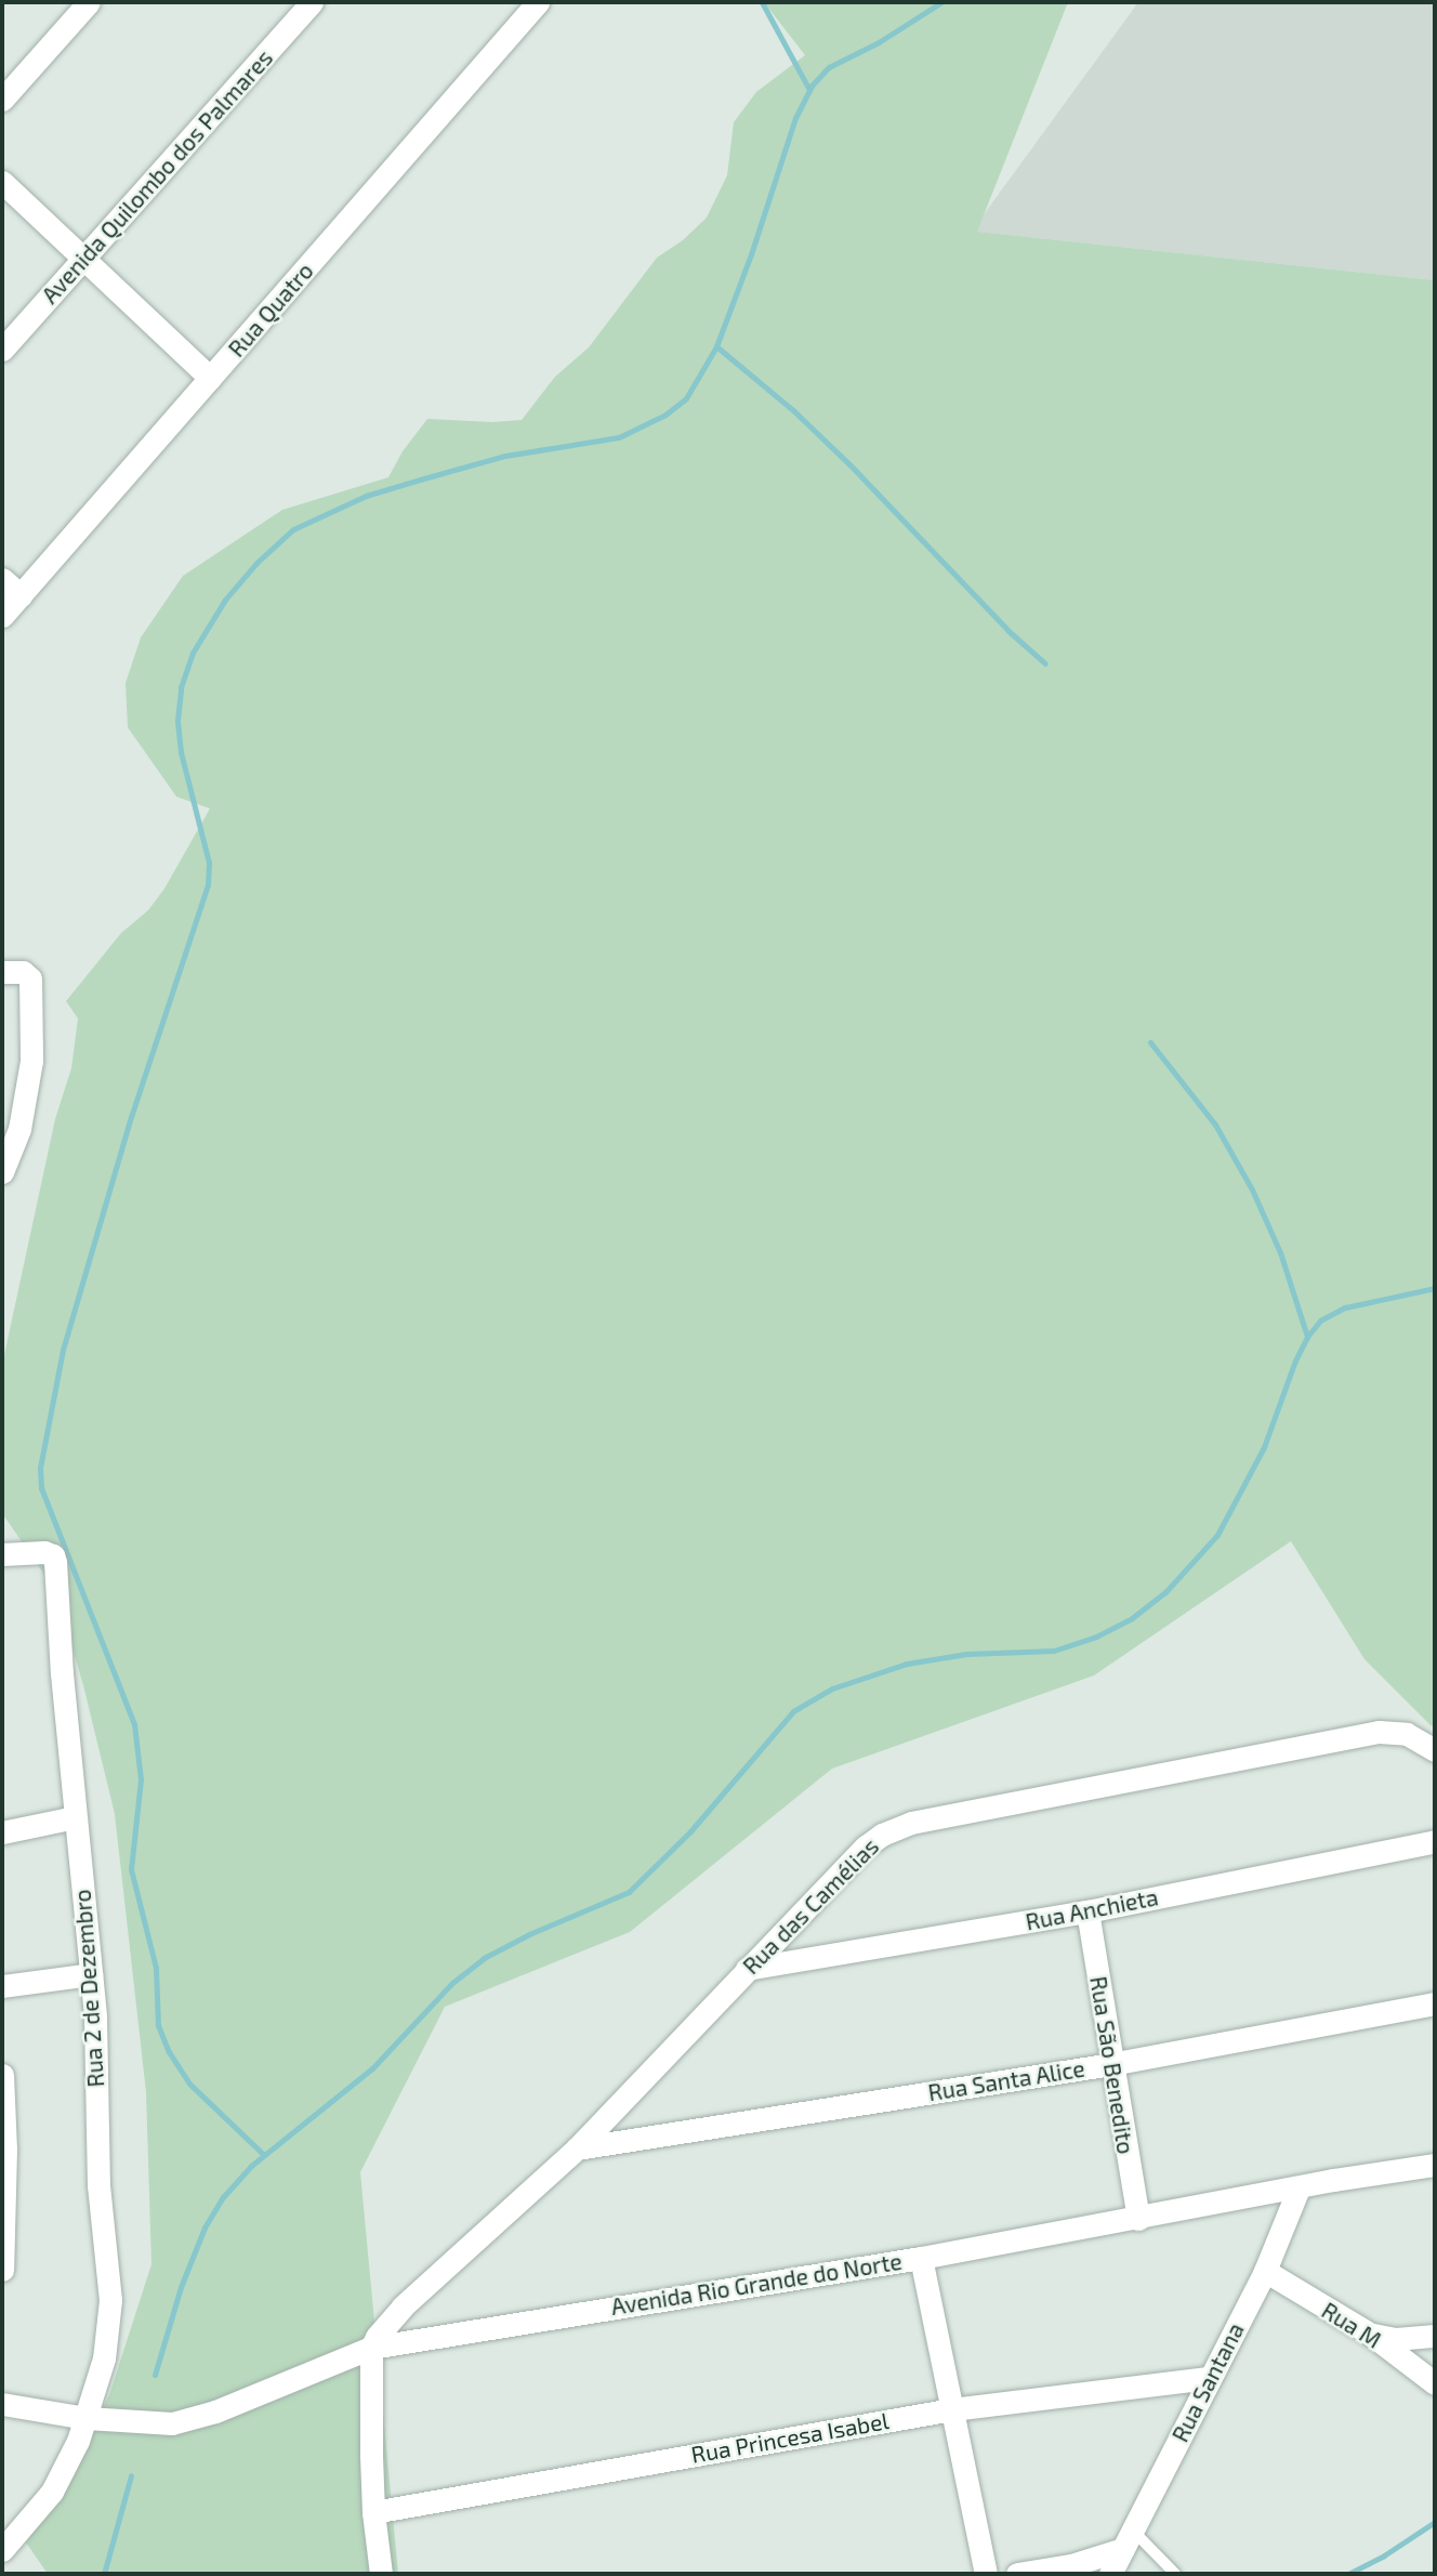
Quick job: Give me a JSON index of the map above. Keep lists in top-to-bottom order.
{
  "streets": {
    "street": [
      "Avenida Quilombo dos Palmares",
      "Rua Quatro",
      "Rua das Camélias",
      "Rua Anchieta",
      "Rua 2 de Dezembro",
      "Rua São Benedito",
      "Rua Santa Alice",
      "Avenida Rio Grande do Norte",
      "Rua M",
      "Rua Santana",
      "Rua Princesa Isabel"
    ]
  },
  "crossings": [
    ["Rua das Camélias", "Rua Anchieta"],
    ["Rua das Camélias", "Rua Santa Alice"],
    ["Rua das Camélias", "Avenida Rio Grande do Norte"],
    ["Rua Anchieta", "Rua São Benedito"],
    ["Rua 2 de Dezembro", "Avenida Rio Grande do Norte"],
    ["Rua São Benedito", "Rua Santa Alice"],
    ["Rua São Benedito", "Avenida Rio Grande do Norte"],
    ["Avenida Rio Grande do Norte", "Rua Santana"],
    ["Rua M", "Rua Santana"],
    ["Rua Santana", "Rua Princesa Isabel"]
  ]
}
